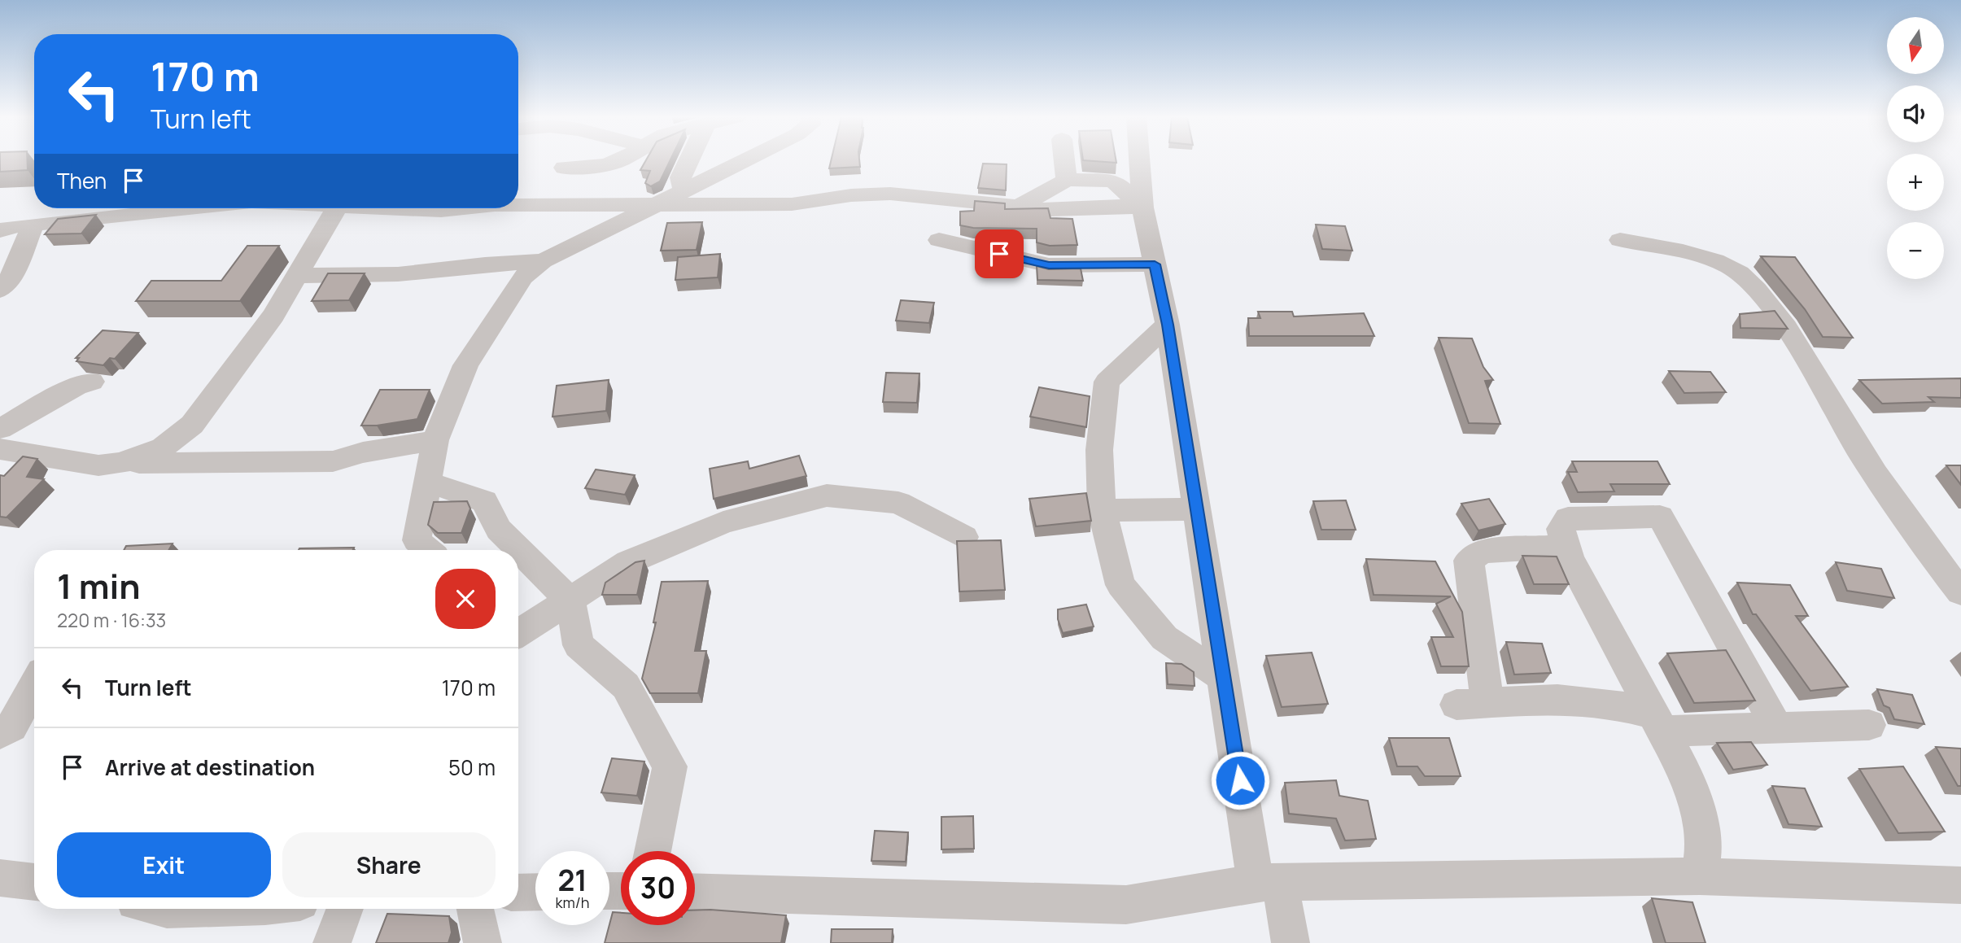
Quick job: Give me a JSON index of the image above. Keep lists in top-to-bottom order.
{
  "north": "bottom",
  "page": {
    "map_buttons": ["+", "−"],
    "turn": ["170 m", "Turn left"],
    "then": "Then",
    "heading": ["1 min", "220 m · 16:33"],
    "list": [
      {
        "name": "Turn left",
        "value": "170 m"
      },
      {
        "name": "Arrive at destination",
        "value": "50 m"
      }
    ],
    "buttons": ["Exit", "Share"],
    "speed": "21 km/h",
    "limit": "30"
  }
}
